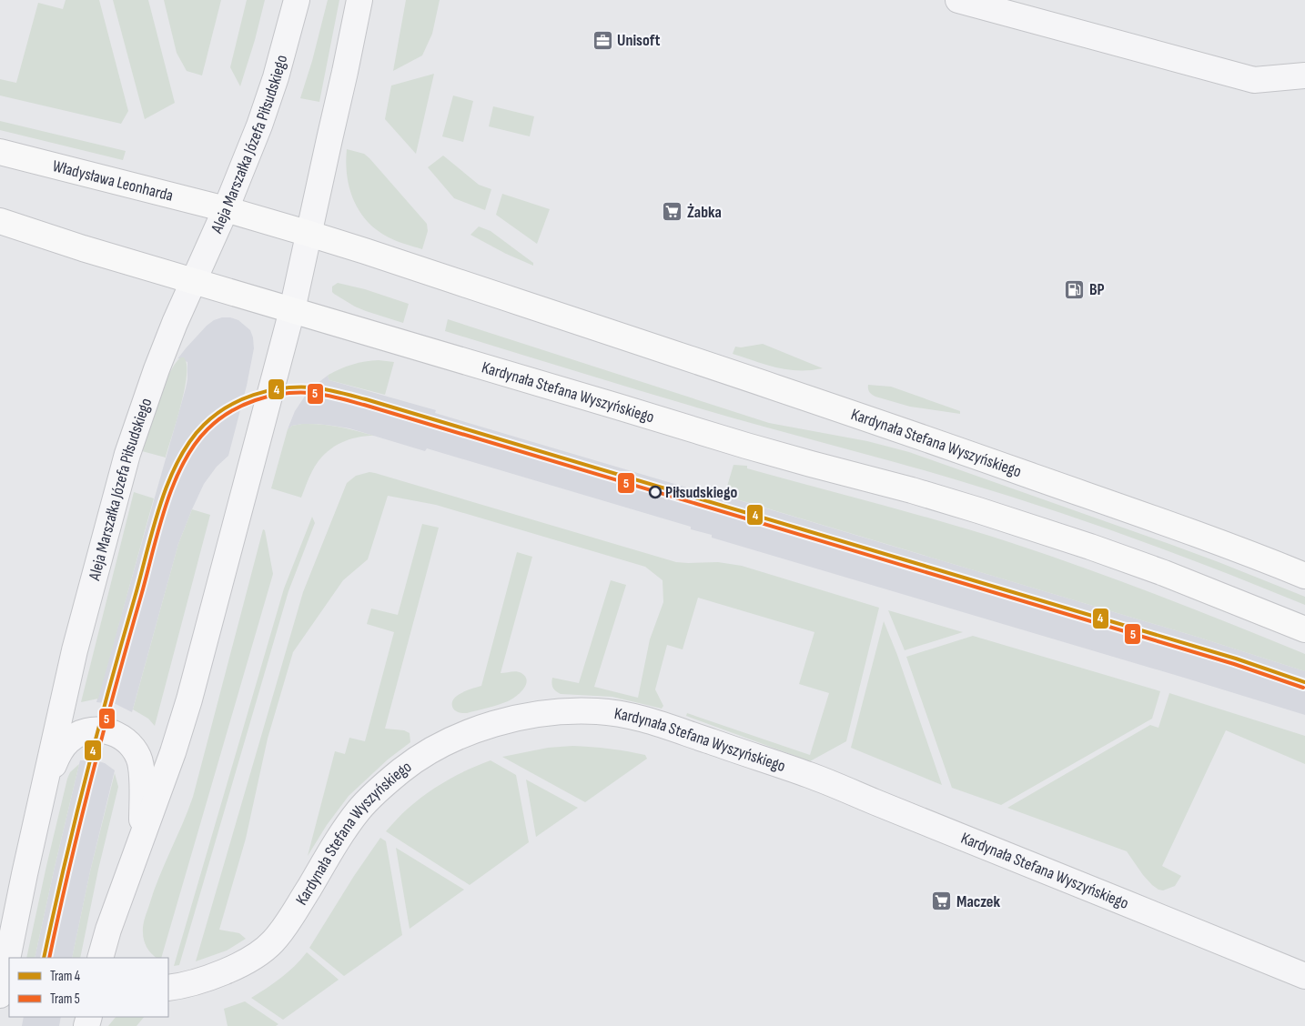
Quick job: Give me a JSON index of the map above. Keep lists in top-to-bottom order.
{
  "streets": {
    "main road": ["Władysława Leonharda", "Kardynała Stefana Wyszyńskiego"],
    "street": ["Aleja Marszałka Józefa Piłsudskiego"]
  },
  "crossings": [
    ["Aleja Marszałka Józefa Piłsudskiego", "Władysława Leonharda"],
    ["Aleja Marszałka Józefa Piłsudskiego", "Kardynała Stefana Wyszyńskiego"],
    ["Władysława Leonharda", "Kardynała Stefana Wyszyńskiego"]
  ],
  "places": {
    "office": ["Unisoft"],
    "supermarket": ["Żabka", "Maczek"],
    "fuel station": ["BP"],
    "other": ["Piłsudskiego"]
  },
  "lines": ["tram line 4", "tram line 5"],
  "legend": ["Tram 4", "Tram 5"]
}
